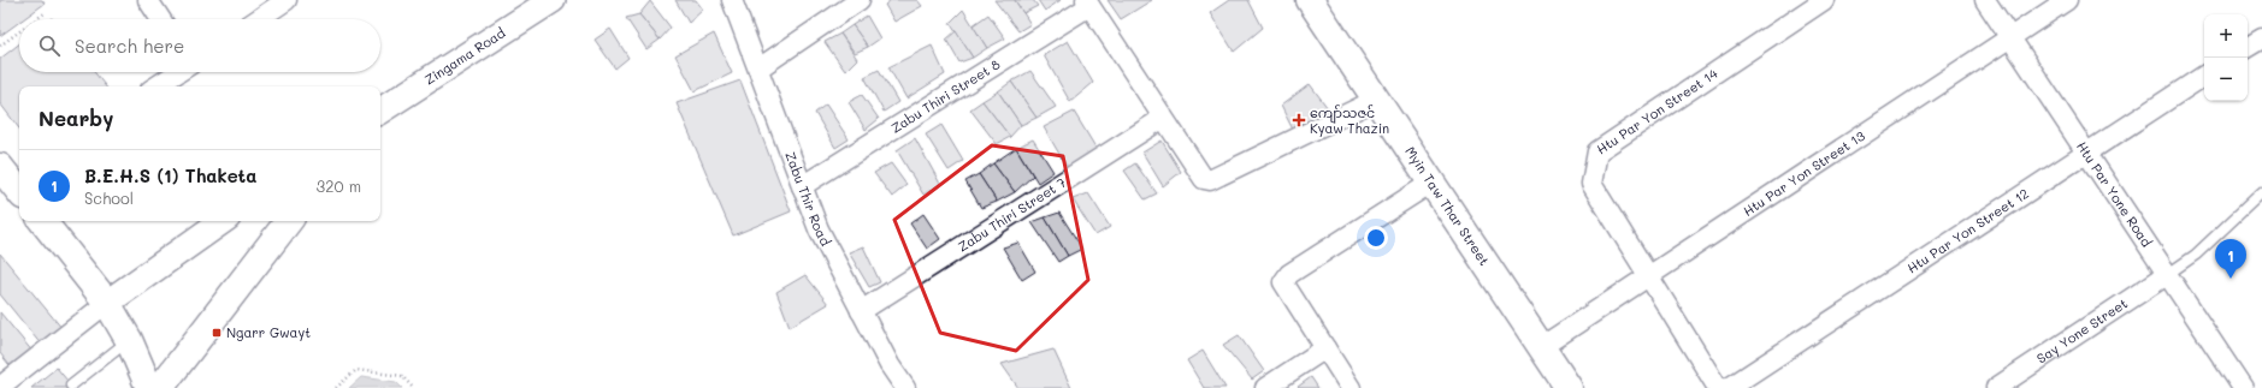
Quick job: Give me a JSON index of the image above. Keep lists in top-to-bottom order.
{
  "streets": {
    "main road": ["Myin Taw Thar Street"],
    "street": [
      "Zingama Road",
      "Zabu Thiri Street 8",
      "Htu Par Yon Street 14",
      "Htu Par Yon Street 13",
      "Htu Par Yone Road",
      "Zabu Thir Road",
      "Zabu Thiri Street 7",
      "Htu Par Yon Street 12",
      "Say Yone Street"
    ]
  },
  "crossings": [
    ["Zabu Thiri Street 8", "Zabu Thir Road"],
    ["Htu Par Yon Street 14", "Htu Par Yon Street 13"],
    ["Htu Par Yon Street 13", "Htu Par Yone Road"],
    ["Htu Par Yon Street 13", "Myin Taw Thar Street"],
    ["Htu Par Yone Road", "Htu Par Yon Street 12"],
    ["Htu Par Yone Road", "Say Yone Street"],
    ["Zabu Thir Road", "Zabu Thiri Street 7"]
  ],
  "places": {
    "health": ["ကျော်သဇင် Kyaw Thazin"],
    "transit": ["Ngarr Gwayt"]
  },
  "page": {
    "map_buttons": ["+", "−"],
    "search": "Search here",
    "heading": "Nearby",
    "list": [
      {
        "mark": "1",
        "name": "B.E.H.S (1) Thaketa",
        "note": "School",
        "value": "320 m"
      }
    ],
    "pins": "1"
  }
}
